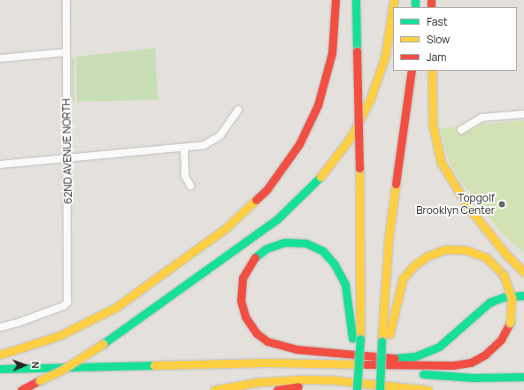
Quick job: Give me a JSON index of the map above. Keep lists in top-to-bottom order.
{
  "streets": {
    "street": ["62ND AVENUE NORTH"]
  },
  "places": ["Topgolf Brooklyn Center"],
  "legend": ["Fast", "Slow", "Jam"],
  "north": "right"
}
